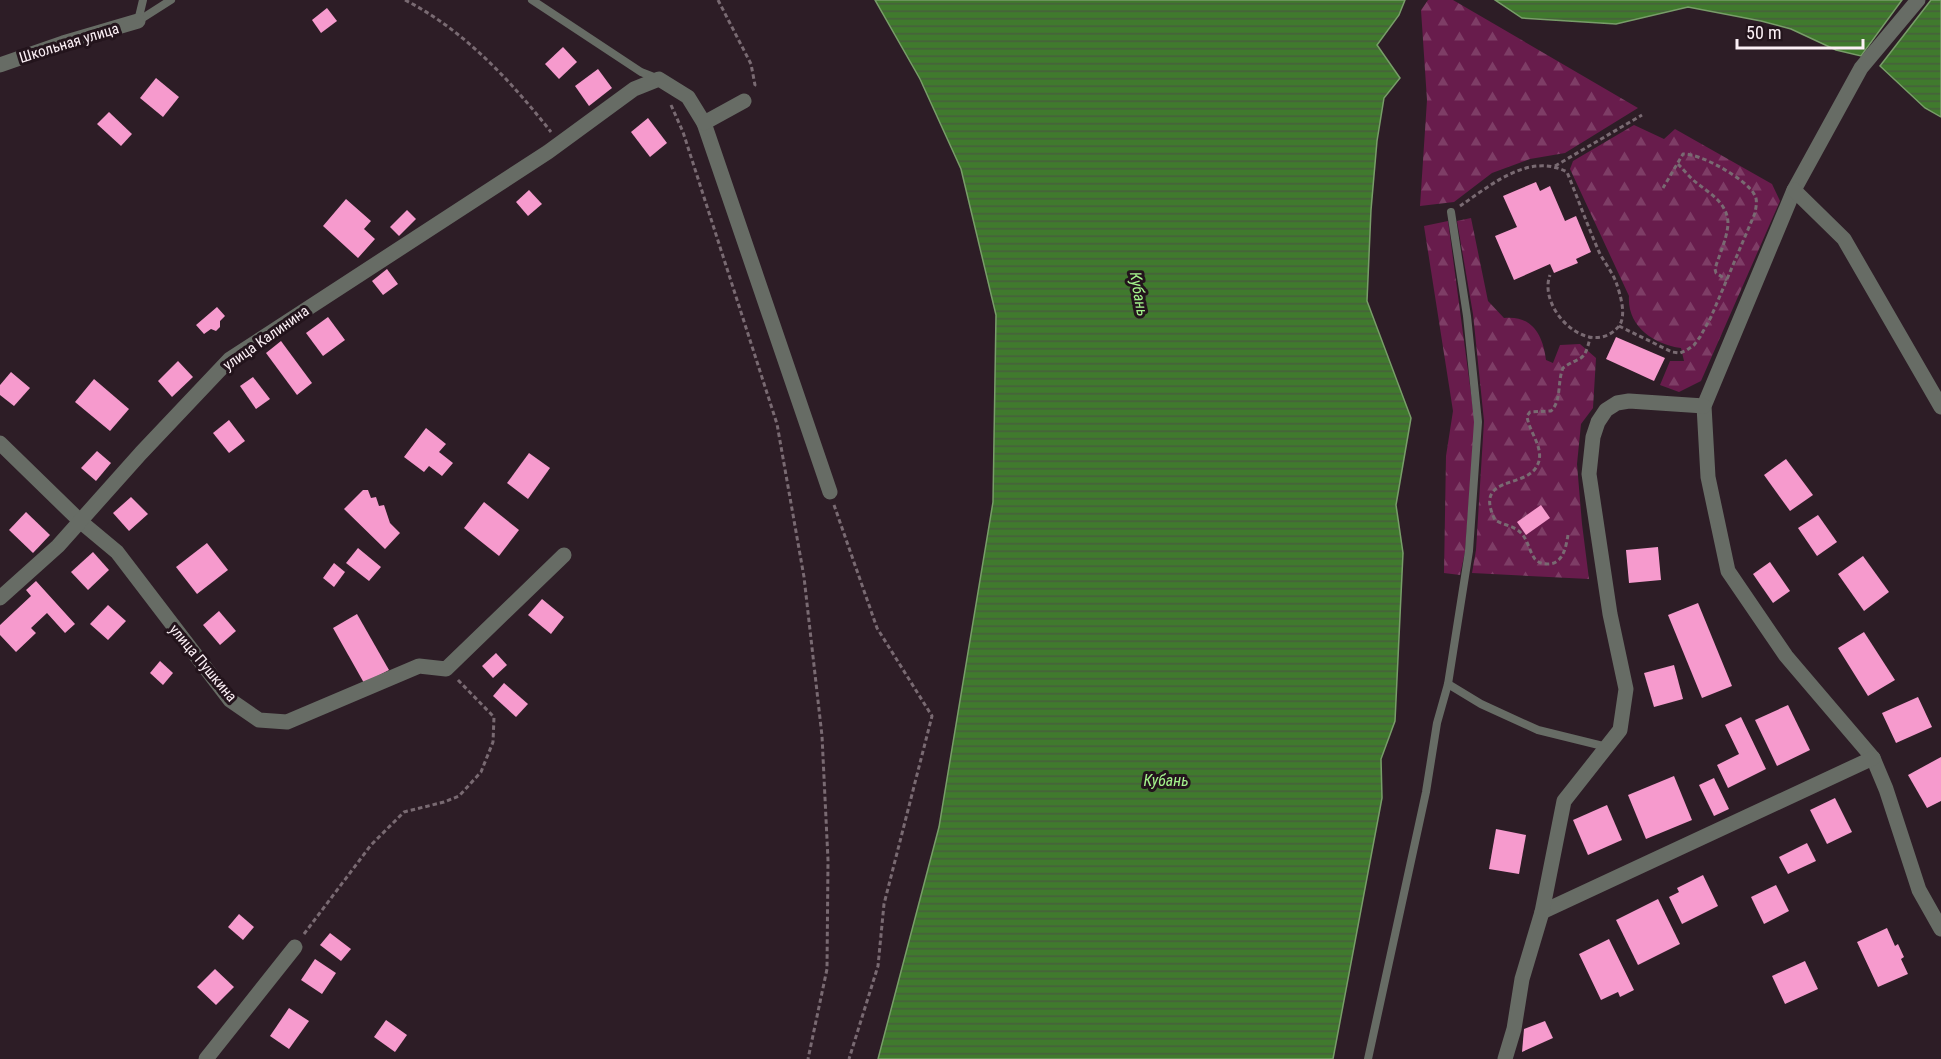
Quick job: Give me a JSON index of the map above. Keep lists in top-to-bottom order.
{
  "streets": {
    "street": ["Школьная улица", "улица Калинина", "улица Пушкина"]
  },
  "crossings": [
    ["улица Калинина", "улица Пушкина"]
  ],
  "water": ["Кубань"],
  "scale_bar": "50 m"
}
